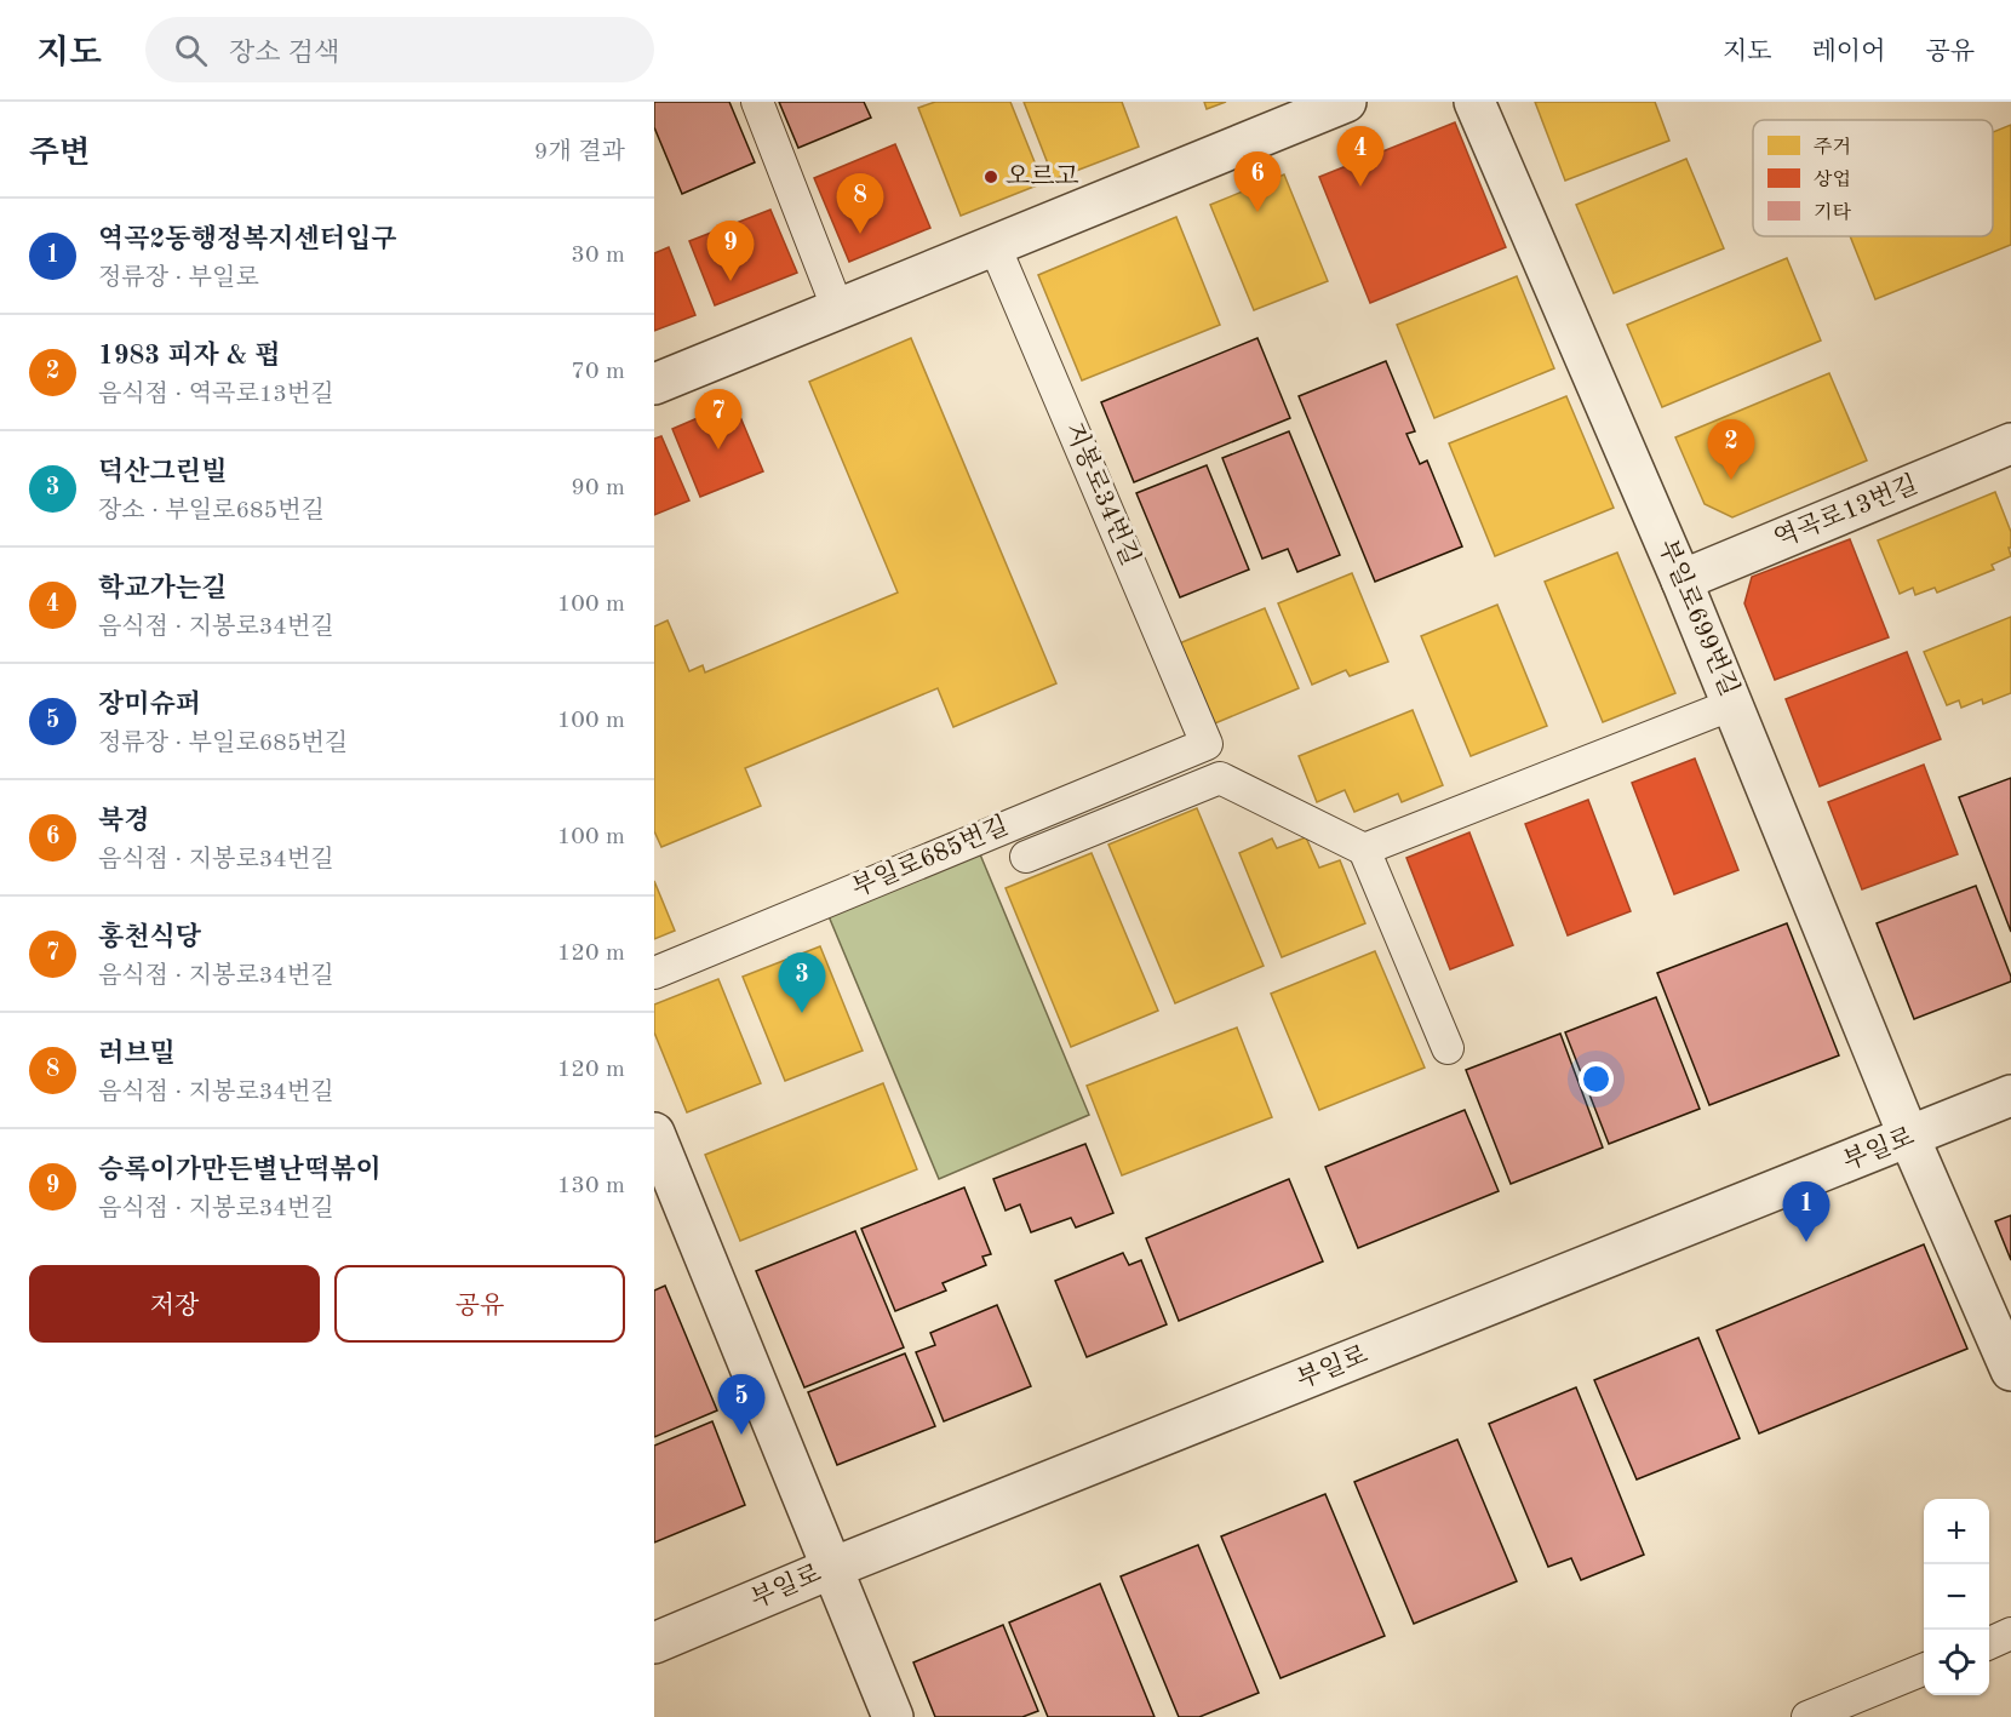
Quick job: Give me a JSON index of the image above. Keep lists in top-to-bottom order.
{
  "streets": {
    "street": ["역곡로13번길", "부일로699번길", "부일로"],
    "lane": ["지봉로34번길", "부일로685번길"]
  },
  "crossings": [
    ["지봉로34번길", "부일로685번길"],
    ["역곡로13번길", "부일로699번길"],
    ["부일로699번길", "부일로"]
  ],
  "places": ["오르고"],
  "legend": ["주거", "상업", "기타"],
  "page": {
    "header": "지도",
    "search": "장소 검색",
    "nav": ["지도", "레이어", "공유"],
    "heading": ["주변", "9개 결과"],
    "pins": [
      "4",
      "6",
      "8",
      "9",
      "7",
      "2",
      "3",
      "1",
      "5"
    ],
    "list": [
      {
        "mark": "1",
        "name": "역곡2동행정복지센터입구",
        "note": "정류장 · 부일로",
        "value": "30 m"
      },
      {
        "mark": "2",
        "name": "1983 피자 & 펍",
        "note": "음식점 · 역곡로13번길",
        "value": "70 m"
      },
      {
        "mark": "3",
        "name": "덕산그린빌",
        "note": "장소 · 부일로685번길",
        "value": "90 m"
      },
      {
        "mark": "4",
        "name": "학교가는길",
        "note": "음식점 · 지봉로34번길",
        "value": "100 m"
      },
      {
        "mark": "5",
        "name": "장미슈퍼",
        "note": "정류장 · 부일로685번길",
        "value": "100 m"
      },
      {
        "mark": "6",
        "name": "북경",
        "note": "음식점 · 지봉로34번길",
        "value": "100 m"
      },
      {
        "mark": "7",
        "name": "홍천식당",
        "note": "음식점 · 지봉로34번길",
        "value": "120 m"
      },
      {
        "mark": "8",
        "name": "러브밀",
        "note": "음식점 · 지봉로34번길",
        "value": "120 m"
      },
      {
        "mark": "9",
        "name": "승록이가만든별난떡볶이",
        "note": "음식점 · 지봉로34번길",
        "value": "130 m"
      }
    ],
    "buttons": ["저장", "공유"],
    "map_buttons": ["+", "−"]
  }
}
